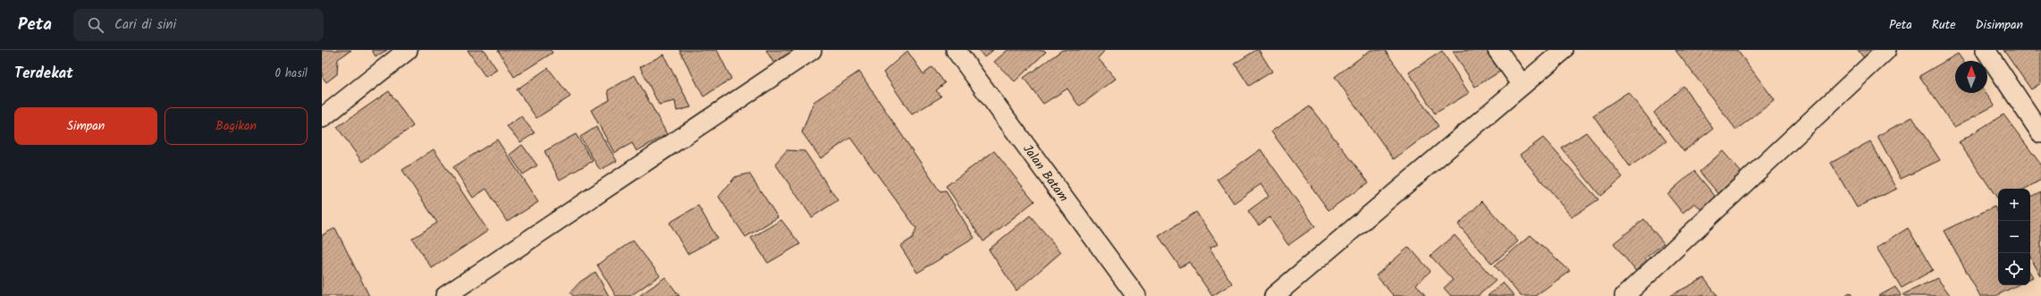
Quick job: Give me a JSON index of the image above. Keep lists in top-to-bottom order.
{
  "streets": {
    "street": ["Jalan Batam"]
  },
  "north": "top",
  "page": {
    "header": "Peta",
    "search": "Cari di sini",
    "nav": ["Peta", "Rute", "Disimpan"],
    "heading": ["Terdekat", "0 hasil"],
    "buttons": ["Simpan", "Bagikan"],
    "map_buttons": ["+", "−"]
  }
}
